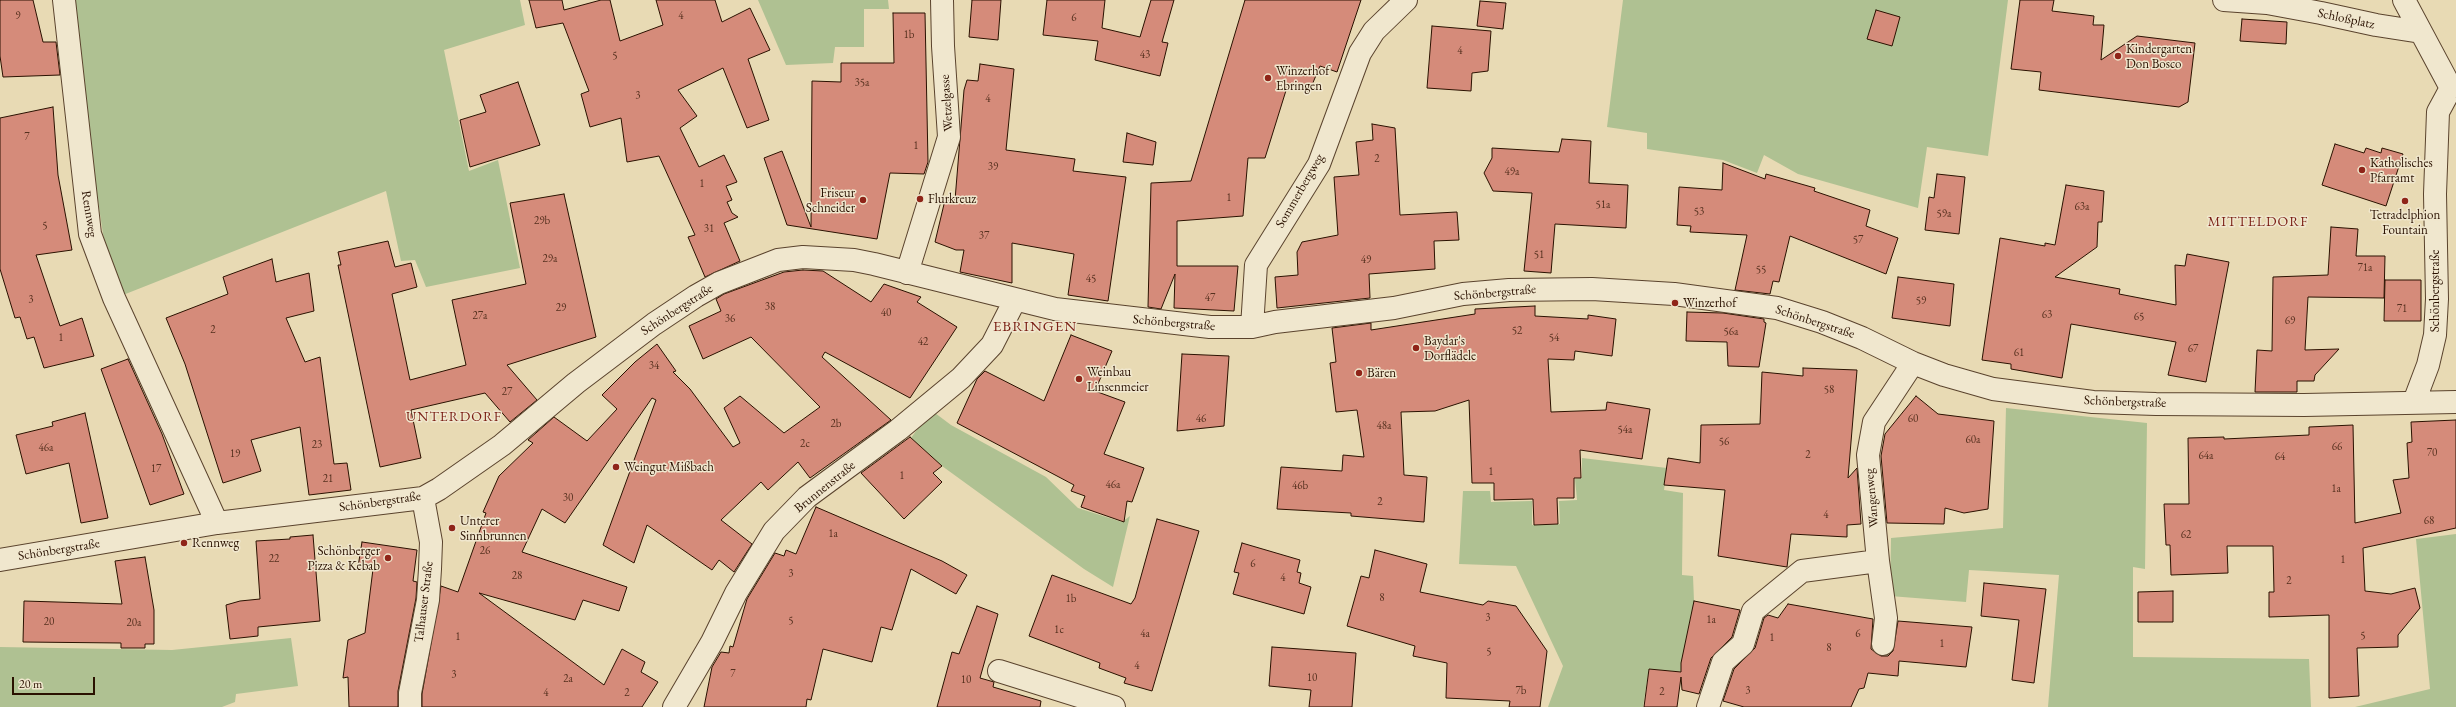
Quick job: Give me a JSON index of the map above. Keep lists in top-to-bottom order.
{
  "streets": {
    "street": [
      "Schloßplatz",
      "Wetzelgasse",
      "Sommerbergweg",
      "Rennweg",
      "Schönbergstraße",
      "Brunnenstraße",
      "Wangenweg",
      "Talhauser Straße"
    ]
  },
  "crossings": [
    ["Wetzelgasse", "Schönbergstraße"],
    ["Sommerbergweg", "Schönbergstraße"],
    ["Rennweg", "Schönbergstraße"],
    ["Schönbergstraße", "Brunnenstraße"],
    ["Schönbergstraße", "Wangenweg"],
    ["Schönbergstraße", "Talhauser Straße"]
  ],
  "districts": ["MITTELDORF", "EBRINGEN", "UNTERDORF"],
  "places": [
    "Kindergarten Don Bosco",
    "Winzerhof Ebringen",
    "Katholisches Pfarramt",
    "Flurkreuz",
    "Friseur Schneider",
    "Tetradelphion Fountain",
    "Winzerhof",
    "Baydar's Dorflädele",
    "Bären",
    "Weinbau Linsenmeier",
    "Weingut Mißbach",
    "Unterer Sinnbrunnen",
    "Rennweg",
    "Schönberger Pizza & Kebab"
  ],
  "house_numbers": [
    "9",
    "4",
    "6",
    "1b",
    "4",
    "43",
    "5",
    "35a",
    "3",
    "4",
    "7",
    "1",
    "2",
    "39",
    "49a",
    "1",
    "1",
    "51a",
    "63a",
    "53",
    "59a",
    "29b",
    "5",
    "31",
    "37",
    "57",
    "51",
    "29a",
    "49",
    "71a",
    "55",
    "45",
    "47",
    "3",
    "59",
    "38",
    "29",
    "71",
    "40",
    "63",
    "27a",
    "65",
    "36",
    "69",
    "2",
    "52",
    "56a",
    "1",
    "54",
    "42",
    "67",
    "61",
    "34",
    "58",
    "27",
    "46",
    "60",
    "2b",
    "48a",
    "54a",
    "60a",
    "56",
    "2c",
    "23",
    "66",
    "46a",
    "70",
    "19",
    "2",
    "64a",
    "64",
    "17",
    "1",
    "1",
    "21",
    "46a",
    "46b",
    "1a",
    "30",
    "2",
    "4",
    "68",
    "1a",
    "62",
    "26",
    "22",
    "1",
    "6",
    "3",
    "28",
    "4",
    "2",
    "8",
    "1b",
    "3",
    "1a",
    "5",
    "20",
    "20a",
    "1c",
    "4a",
    "6",
    "5",
    "1",
    "1",
    "1",
    "8",
    "5",
    "4",
    "7",
    "3",
    "10",
    "2a",
    "10",
    "7b",
    "3",
    "2",
    "4",
    "2"
  ],
  "scale_bar": "20 m"
}
